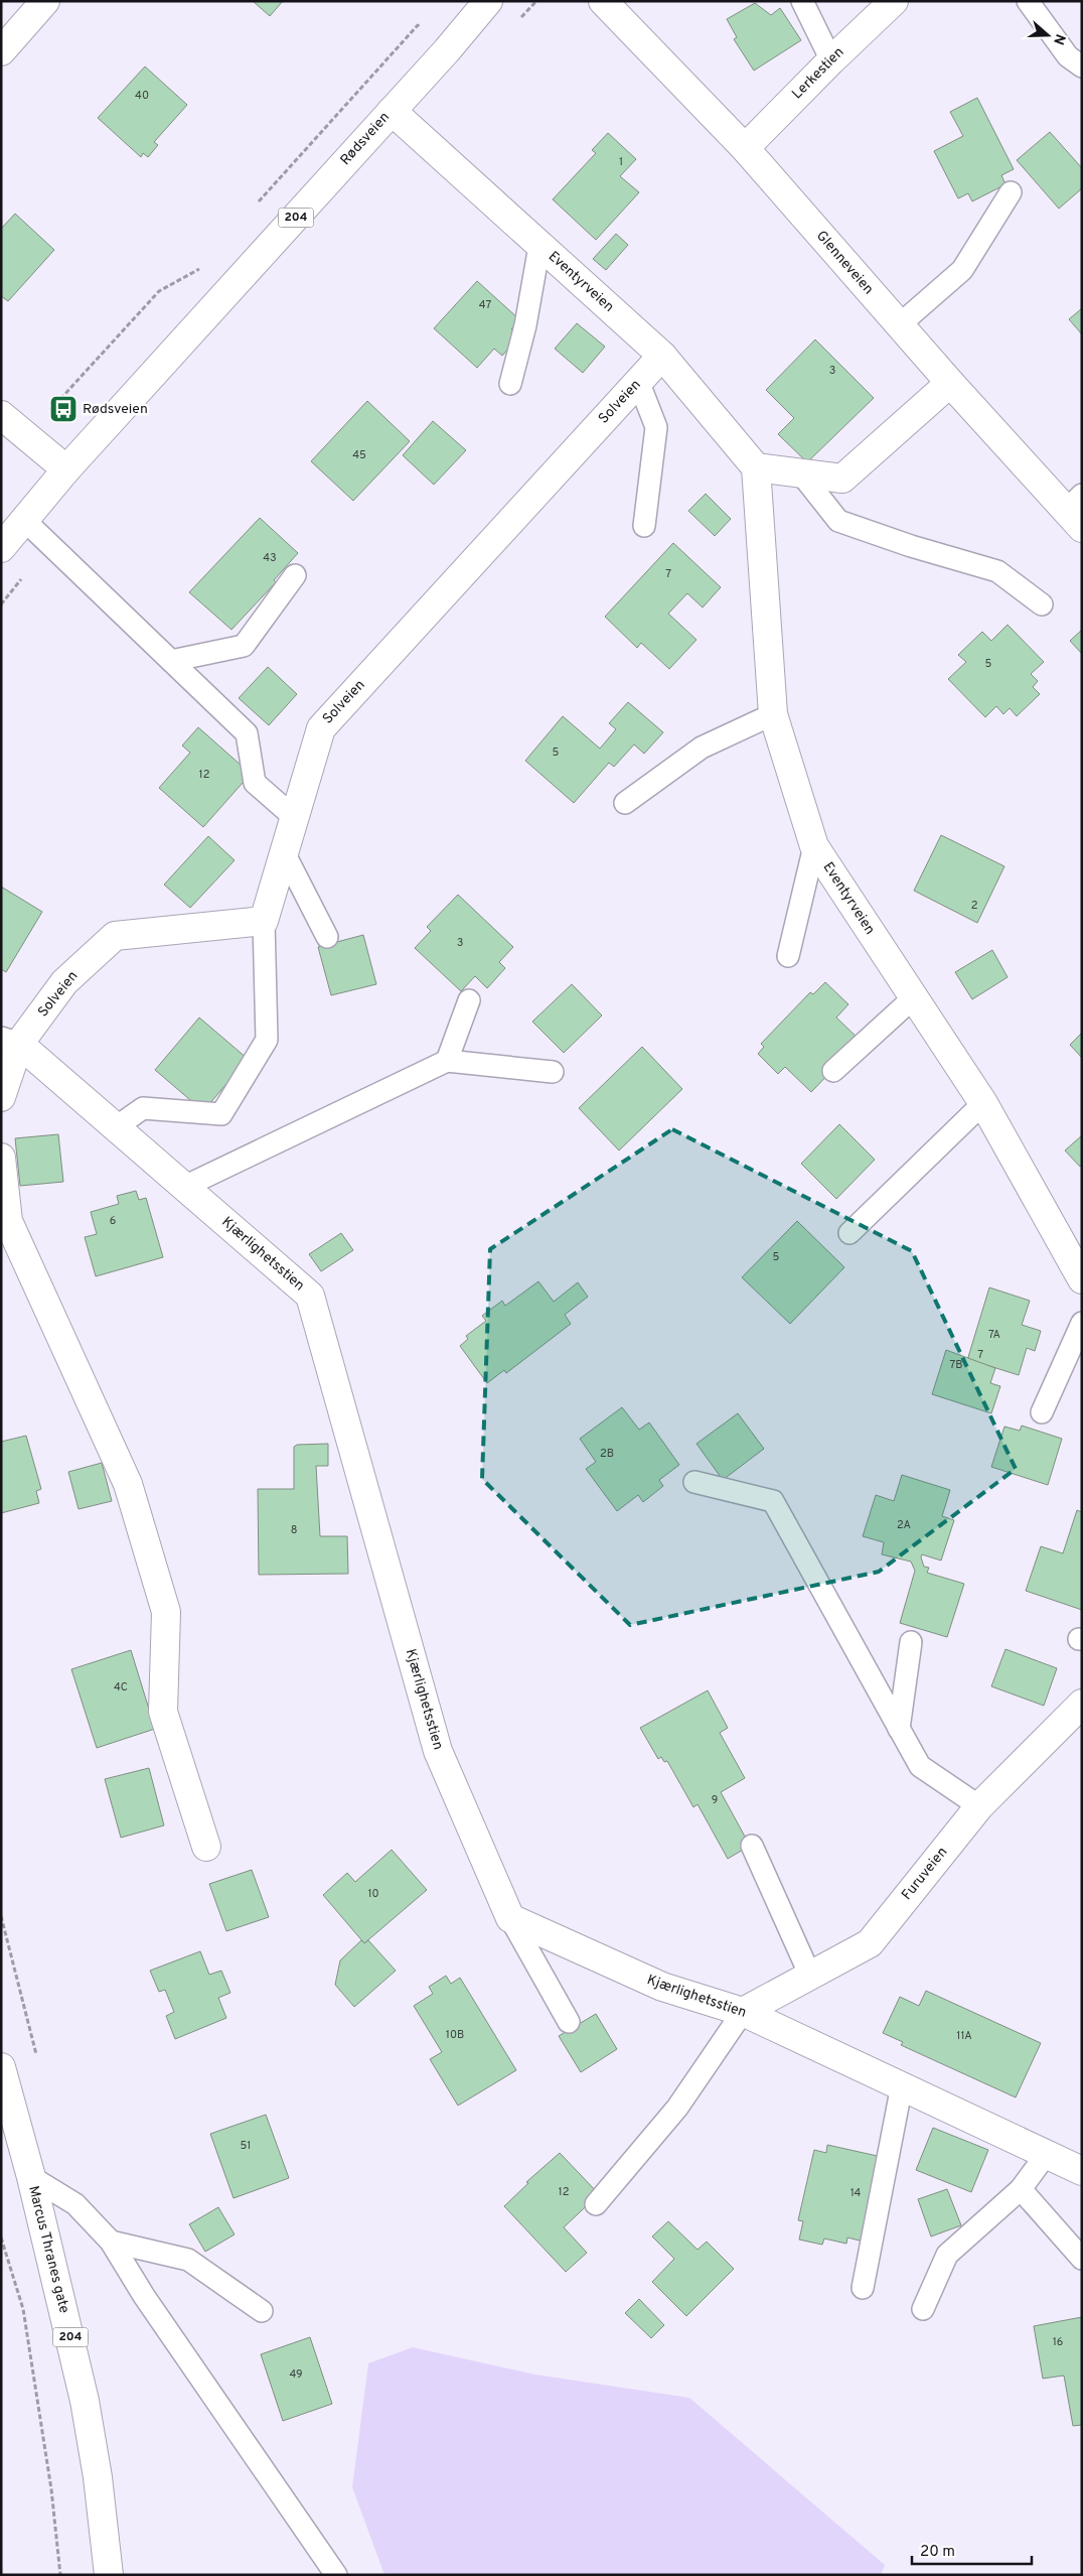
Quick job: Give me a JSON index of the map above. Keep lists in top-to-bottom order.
{
  "streets": {
    "main road": [
      "Lerkestien",
      "Rødsveien",
      "204",
      "Glenneveien",
      "Eventyrveien",
      "Solveien",
      "Kjærlighetsstien",
      "Furuveien",
      "Marcus Thranes gate"
    ]
  },
  "crossings": [
    ["Lerkestien", "Glenneveien"],
    ["Rødsveien", "Eventyrveien"],
    ["204", "Marcus Thranes gate"],
    ["Eventyrveien", "Solveien"],
    ["Solveien", "Kjærlighetsstien"],
    ["Kjærlighetsstien", "Furuveien"]
  ],
  "places": {
    "bus stop": ["Rødsveien"]
  },
  "house_numbers": [
    "40",
    "1",
    "47",
    "3",
    "45",
    "43",
    "7",
    "5",
    "5",
    "12",
    "2",
    "3",
    "6",
    "5",
    "7A",
    "7",
    "7B",
    "2B",
    "2A",
    "8",
    "4C",
    "9",
    "10",
    "10B",
    "11A",
    "51",
    "12",
    "14",
    "16",
    "49"
  ],
  "scale_bar": "20 m",
  "north": "right"
}
